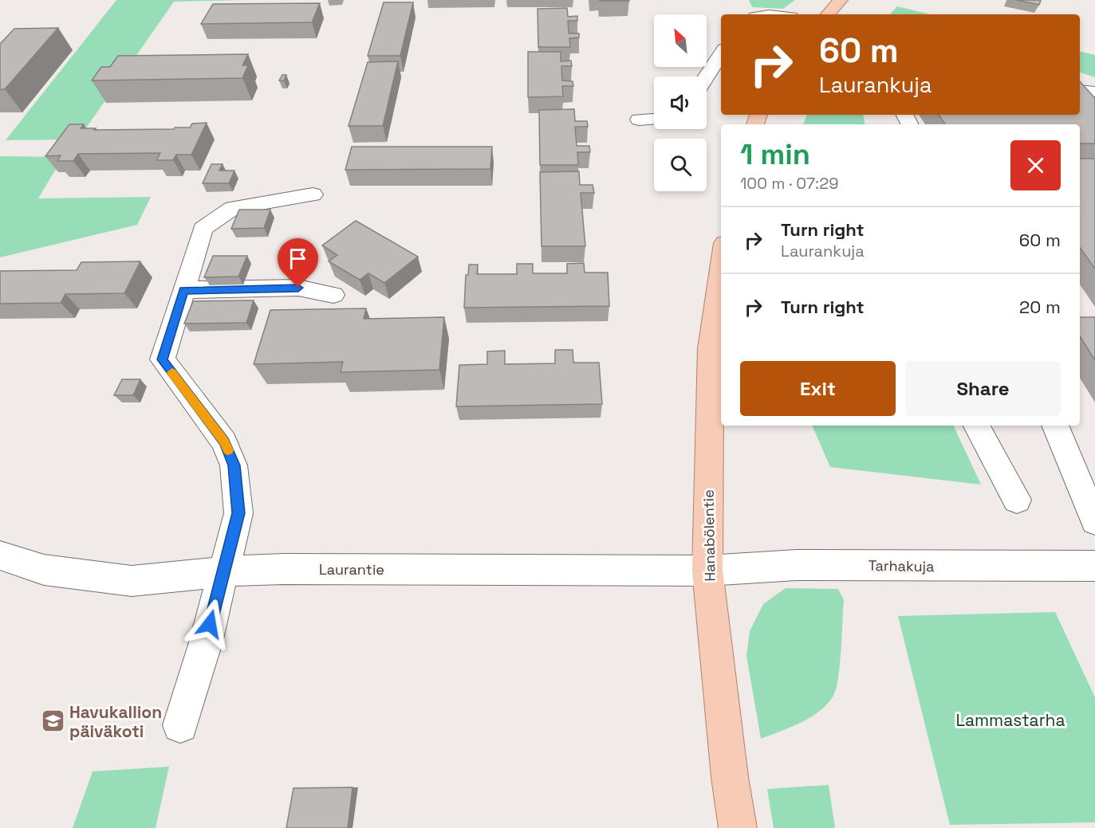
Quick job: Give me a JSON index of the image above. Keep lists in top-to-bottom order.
{
  "streets": {
    "main road": ["Hanabölentie"],
    "street": ["Tarhakuja", "Laurantie"]
  },
  "crossings": [
    ["Hanabölentie", "Tarhakuja"],
    ["Hanabölentie", "Laurantie"],
    ["Tarhakuja", "Laurantie"]
  ],
  "parks": ["Lammastarha"],
  "places": {
    "school or university": ["Havukallion päiväkoti"]
  },
  "north": "top left",
  "page": {
    "turn": ["60 m", "Laurankuja"],
    "heading": ["1 min", "100 m · 07:29"],
    "list": [
      {
        "name": "Turn right",
        "note": "Laurankuja",
        "value": "60 m"
      },
      {
        "name": "Turn right",
        "value": "20 m"
      }
    ],
    "buttons": ["Exit", "Share"]
  }
}
